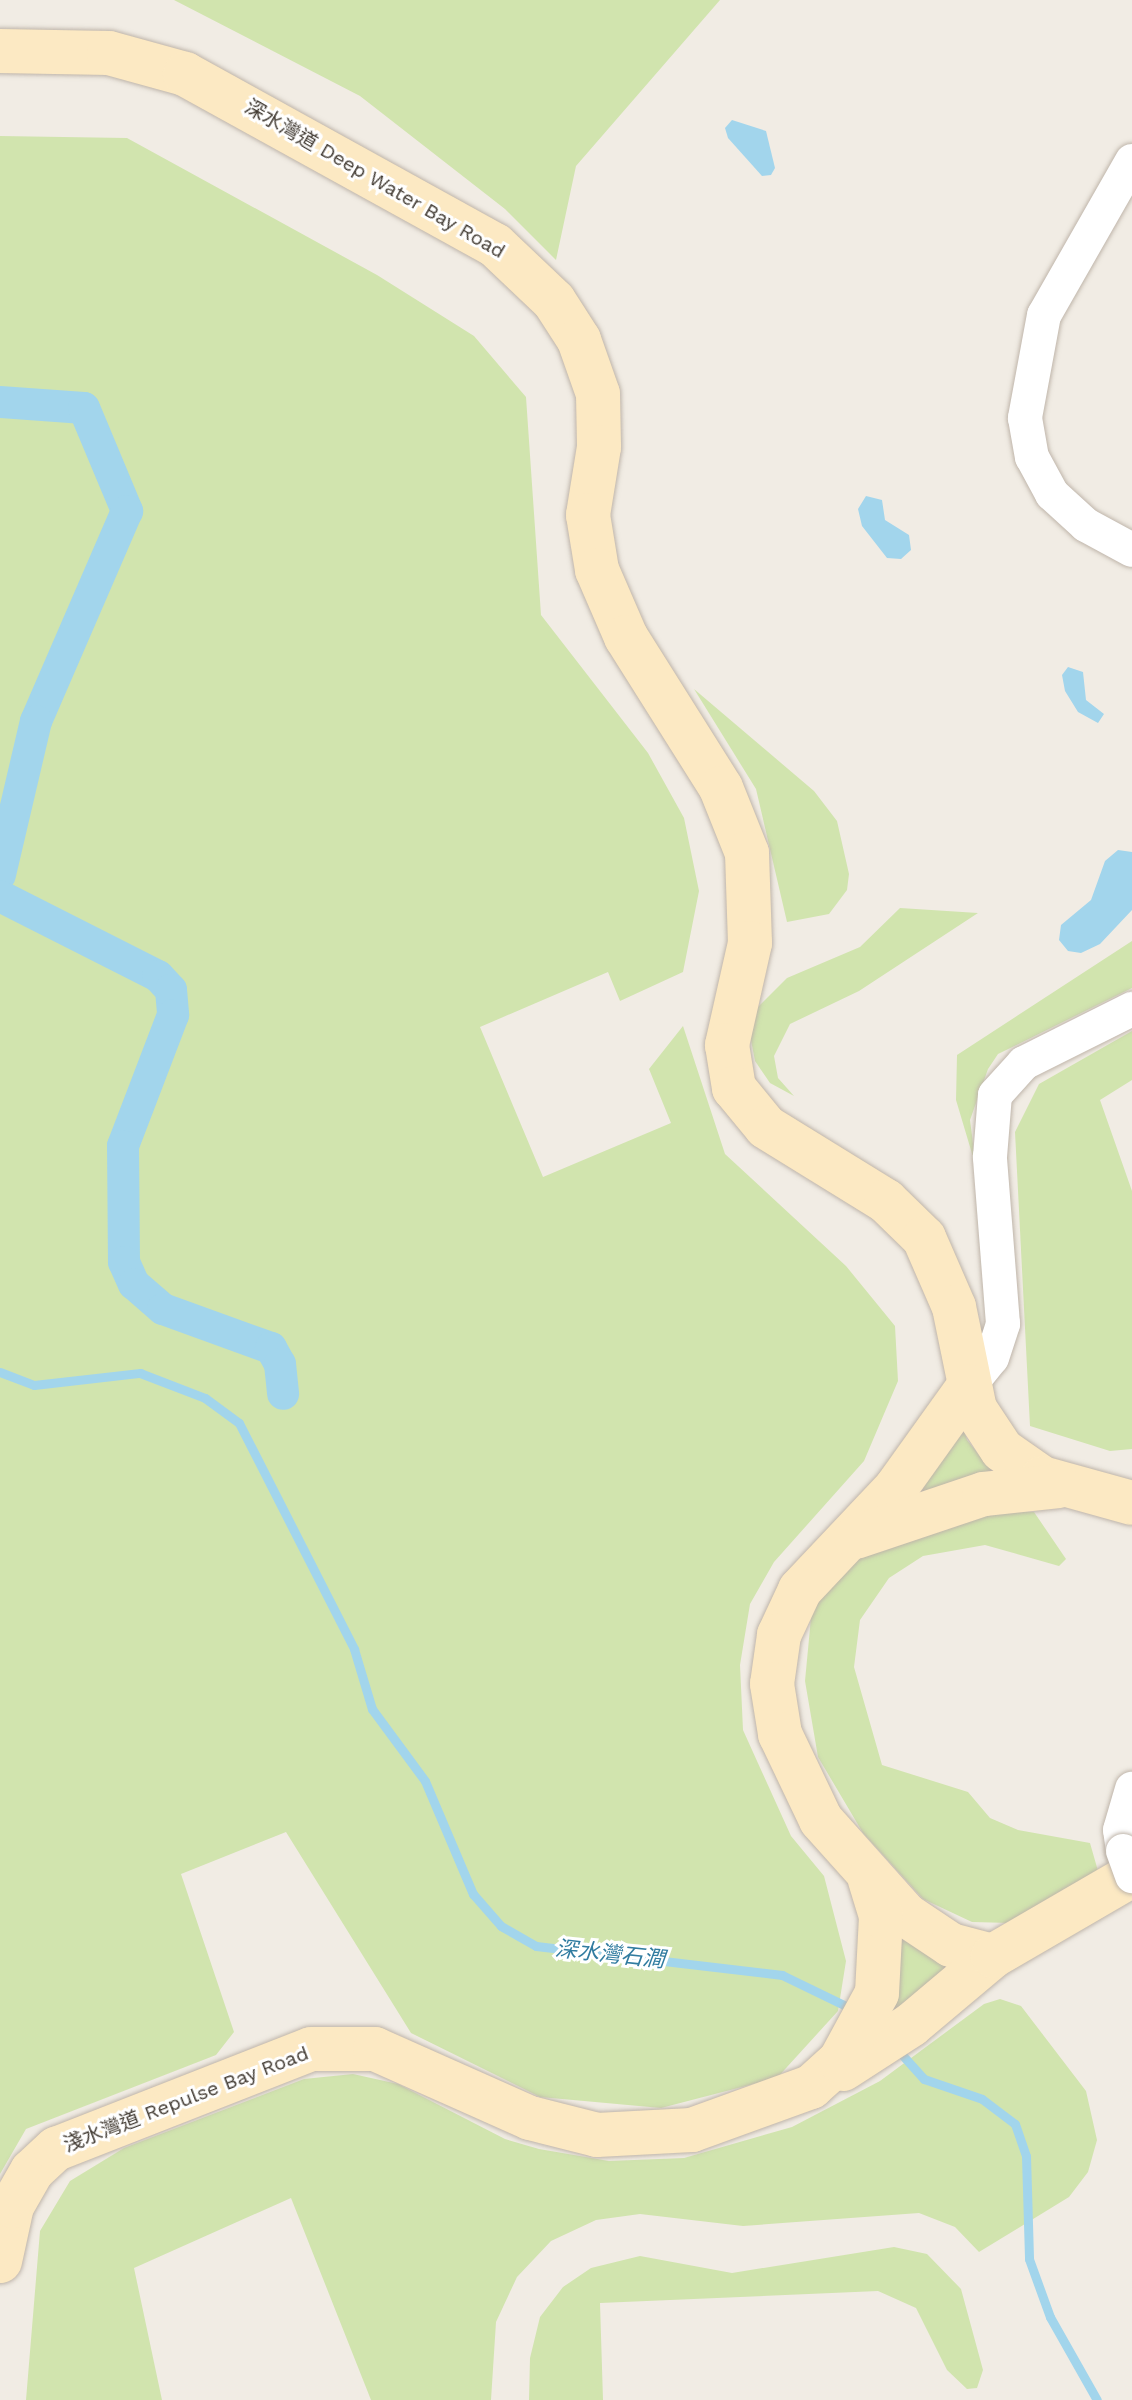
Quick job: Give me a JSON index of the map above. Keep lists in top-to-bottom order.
{
  "streets": {
    "main road": ["深水灣道 Deep Water Bay Road", "淺水灣道 Repulse Bay Road"]
  },
  "water": ["深水灣石澗"]
}
